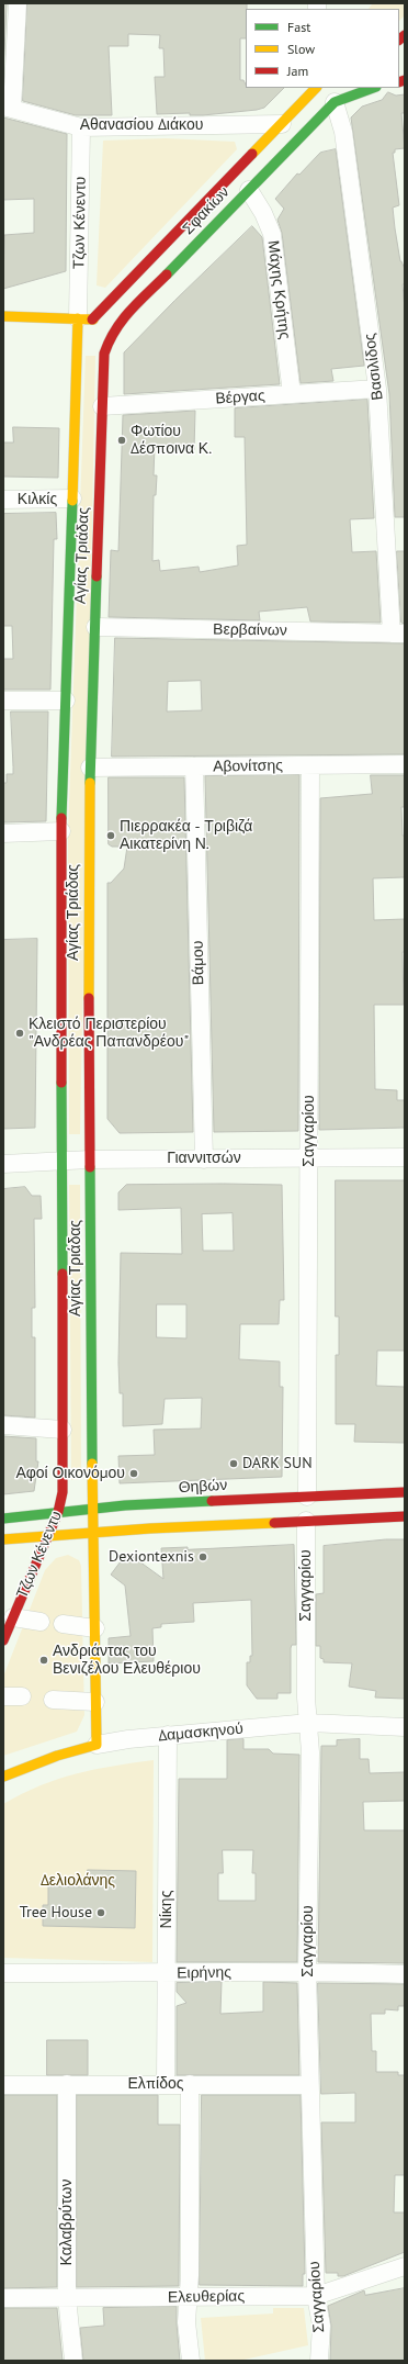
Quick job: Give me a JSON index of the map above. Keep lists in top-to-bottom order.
{
  "streets": {
    "street": [
      "Αθανασίου Διάκου",
      "Σφακίων",
      "Τζων Κένεντυ",
      "Μάχης Κρήτης",
      "Βασιλίδος",
      "Βέργας",
      "Κιλκίς",
      "Αγίας Τριάδας",
      "Βερβαίνων",
      "Αβονίτσης",
      "Βάμου",
      "Σαγγαρίου",
      "Γιαννιτσών",
      "Θηβών",
      "Δαμασκηνού",
      "Νίκης",
      "Ειρήνης",
      "Ελπίδος",
      "Καλαβρύτων",
      "Ελευθερίας"
    ]
  },
  "crossings": [
    ["Αθανασίου Διάκου", "Σφακίων"],
    ["Αθανασίου Διάκου", "Τζων Κένεντυ"],
    ["Σφακίων", "Τζων Κένεντυ"],
    ["Σφακίων", "Μάχης Κρήτης"],
    ["Σφακίων", "Βασιλίδος"],
    ["Σφακίων", "Αγίας Τριάδας"],
    ["Τζων Κένεντυ", "Αγίας Τριάδας"],
    ["Τζων Κένεντυ", "Θηβών"],
    ["Μάχης Κρήτης", "Βέργας"],
    ["Βασιλίδος", "Βέργας"],
    ["Βασιλίδος", "Βερβαίνων"],
    ["Βέργας", "Αγίας Τριάδας"],
    ["Κιλκίς", "Αγίας Τριάδας"],
    ["Αγίας Τριάδας", "Βερβαίνων"],
    ["Αγίας Τριάδας", "Αβονίτσης"],
    ["Αγίας Τριάδας", "Γιαννιτσών"],
    ["Αγίας Τριάδας", "Θηβών"],
    ["Αβονίτσης", "Βάμου"],
    ["Αβονίτσης", "Σαγγαρίου"],
    ["Βάμου", "Γιαννιτσών"],
    ["Σαγγαρίου", "Γιαννιτσών"],
    ["Σαγγαρίου", "Θηβών"],
    ["Σαγγαρίου", "Δαμασκηνού"],
    ["Σαγγαρίου", "Ειρήνης"],
    ["Σαγγαρίου", "Ελπίδος"],
    ["Σαγγαρίου", "Ελευθερίας"],
    ["Δαμασκηνού", "Νίκης"],
    ["Νίκης", "Ειρήνης"],
    ["Νίκης", "Ελπίδος"],
    ["Ελπίδος", "Καλαβρύτων"],
    ["Καλαβρύτων", "Ελευθερίας"]
  ],
  "parks": ["Δελιολάνης"],
  "places": [
    "Φωτίου Δέσποινα Κ.",
    "Πιερρακέα - Τριβιζά Αικατερίνη Ν.",
    "Κλειστό Περιστερίου \"Ανδρέας Παπανδρέου\"",
    "DARK SUN",
    "Αφοί Οικονόμου",
    "Dexiontexnis",
    "Ανδριάντας του Βενιζέλου Ελευθέριου",
    "Tree House"
  ],
  "legend": ["Fast", "Slow", "Jam"]
}
